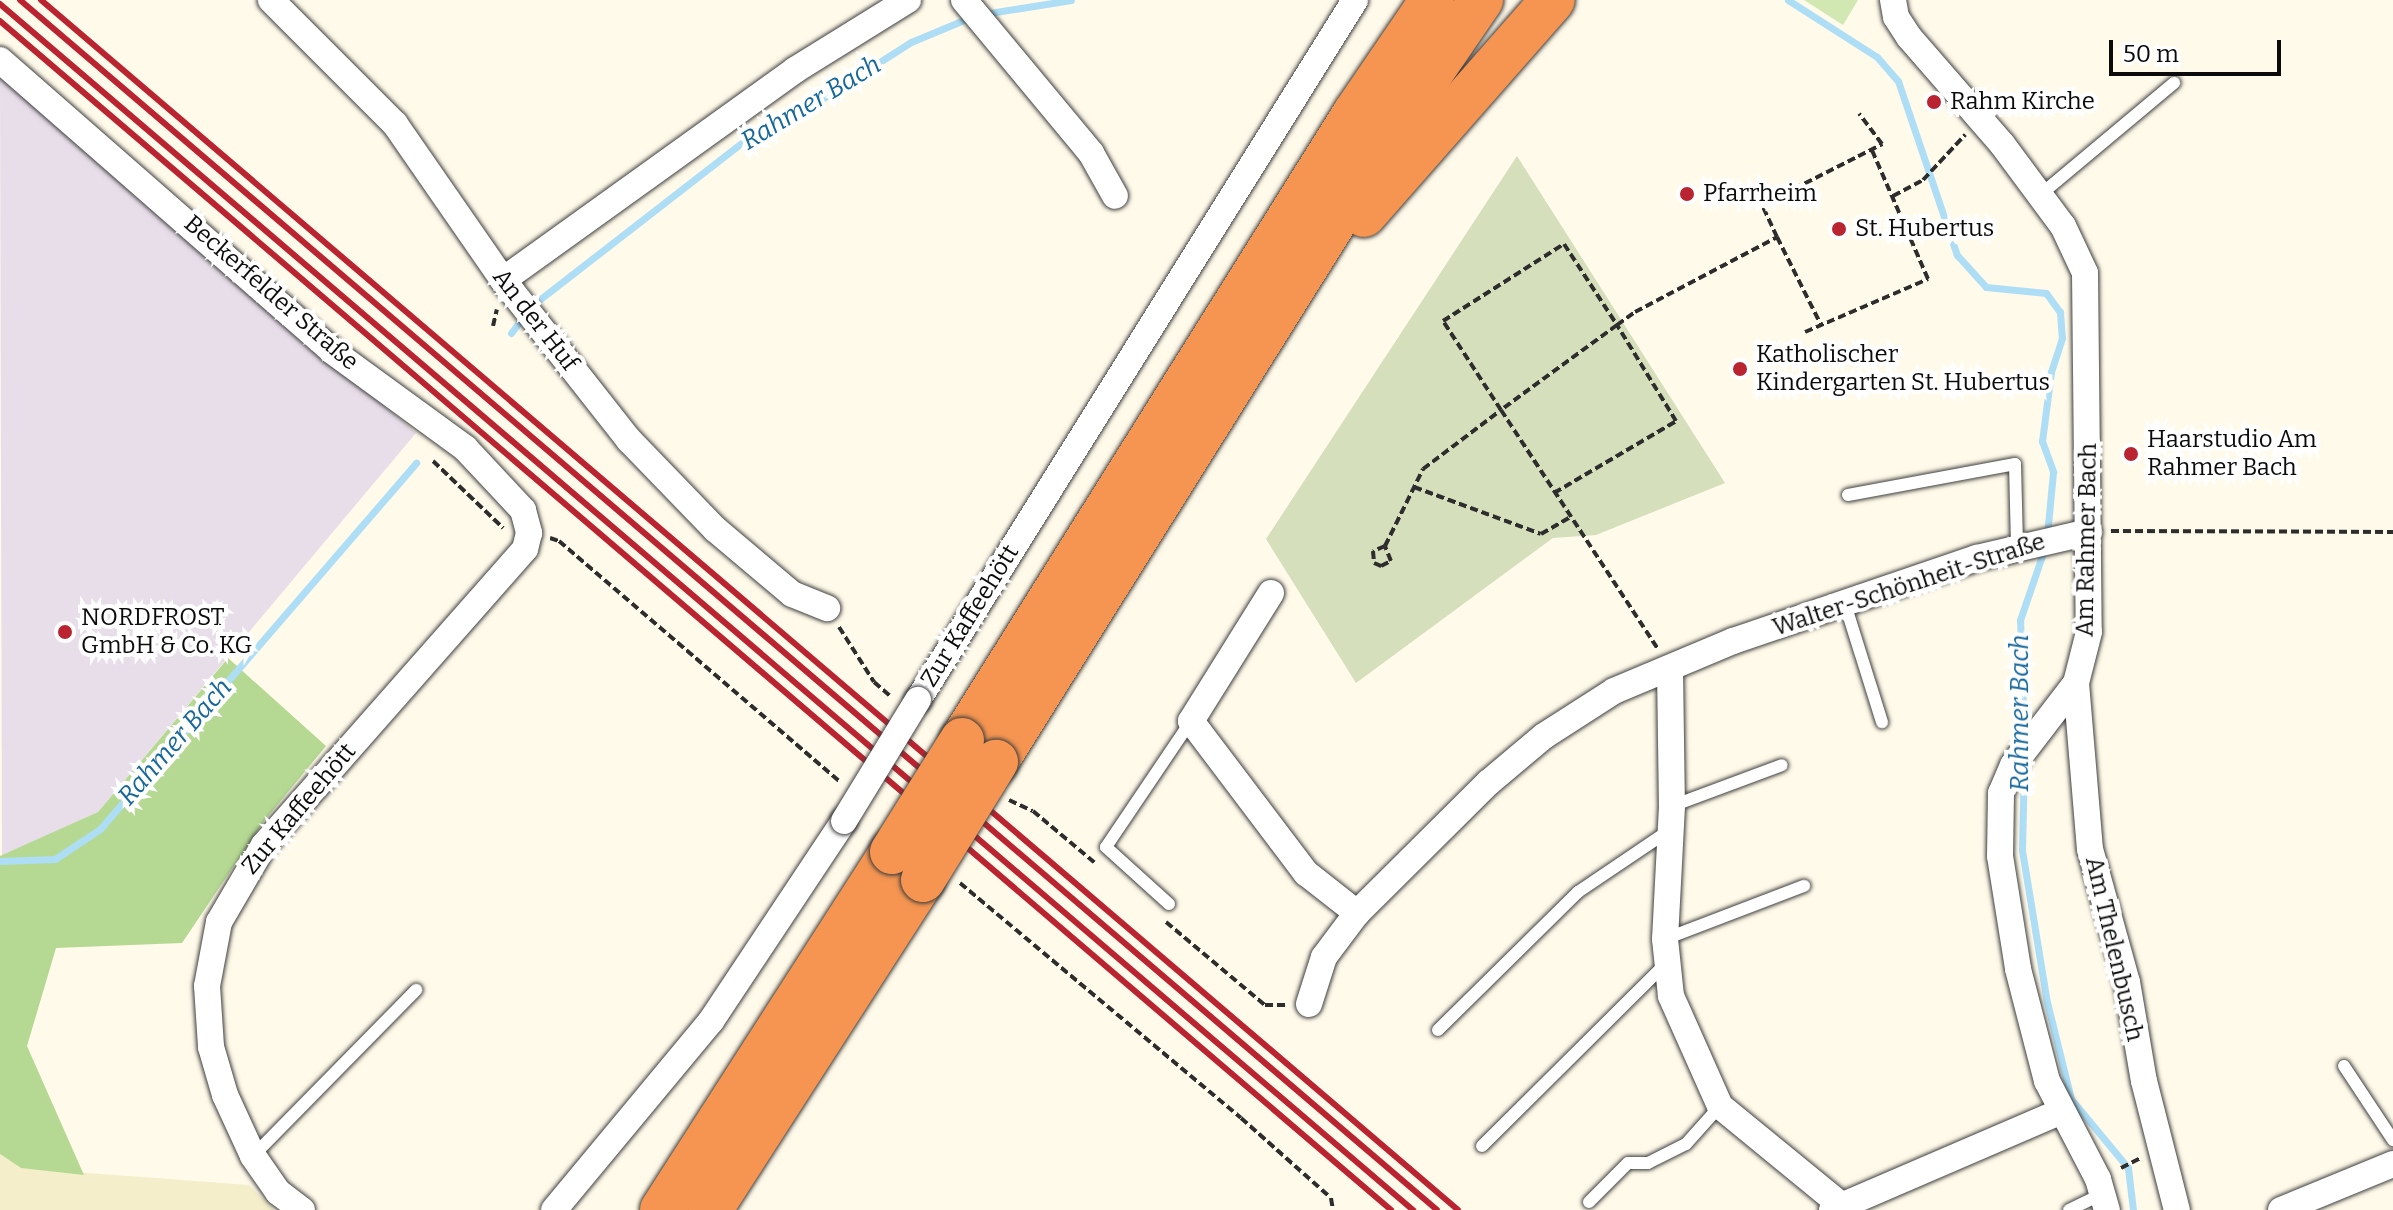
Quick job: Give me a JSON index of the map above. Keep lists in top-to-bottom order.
{
  "streets": {
    "street": [
      "Beckerfelder Straße",
      "An der Huf",
      "Am Rahmer Bach",
      "Walter-Schönheit-Straße",
      "Zur Kaffeehött",
      "Am Thelenbusch"
    ]
  },
  "crossings": [
    ["Beckerfelder Straße", "Zur Kaffeehött"],
    ["Am Rahmer Bach", "Walter-Schönheit-Straße"],
    ["Am Rahmer Bach", "Am Thelenbusch"]
  ],
  "water": ["Rahmer Bach"],
  "places": [
    "Rahm Kirche",
    "Pfarrheim",
    "St. Hubertus",
    "Katholischer Kindergarten St. Hubertus",
    "Haarstudio Am Rahmer Bach",
    "NORDFROST GmbH & Co. KG"
  ],
  "scale_bar": "50 m"
}
